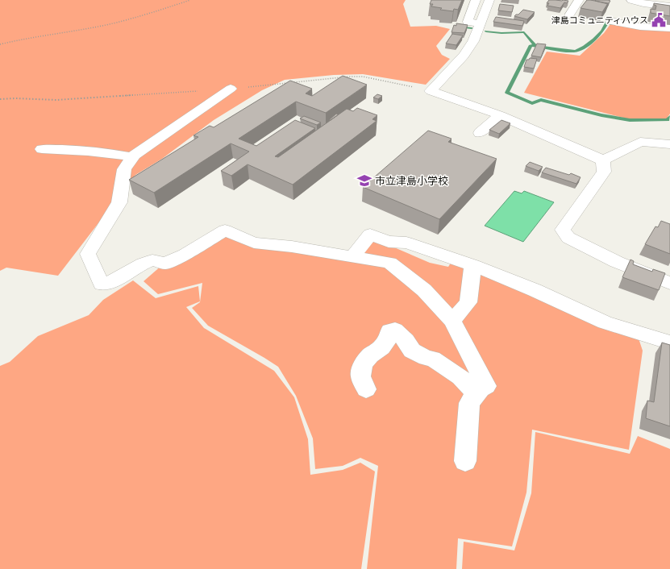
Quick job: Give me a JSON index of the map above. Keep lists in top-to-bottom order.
{
  "places": {
    "public building": ["津島コミュニティハウス"],
    "school or university": ["市立津島小学校"]
  }
}
